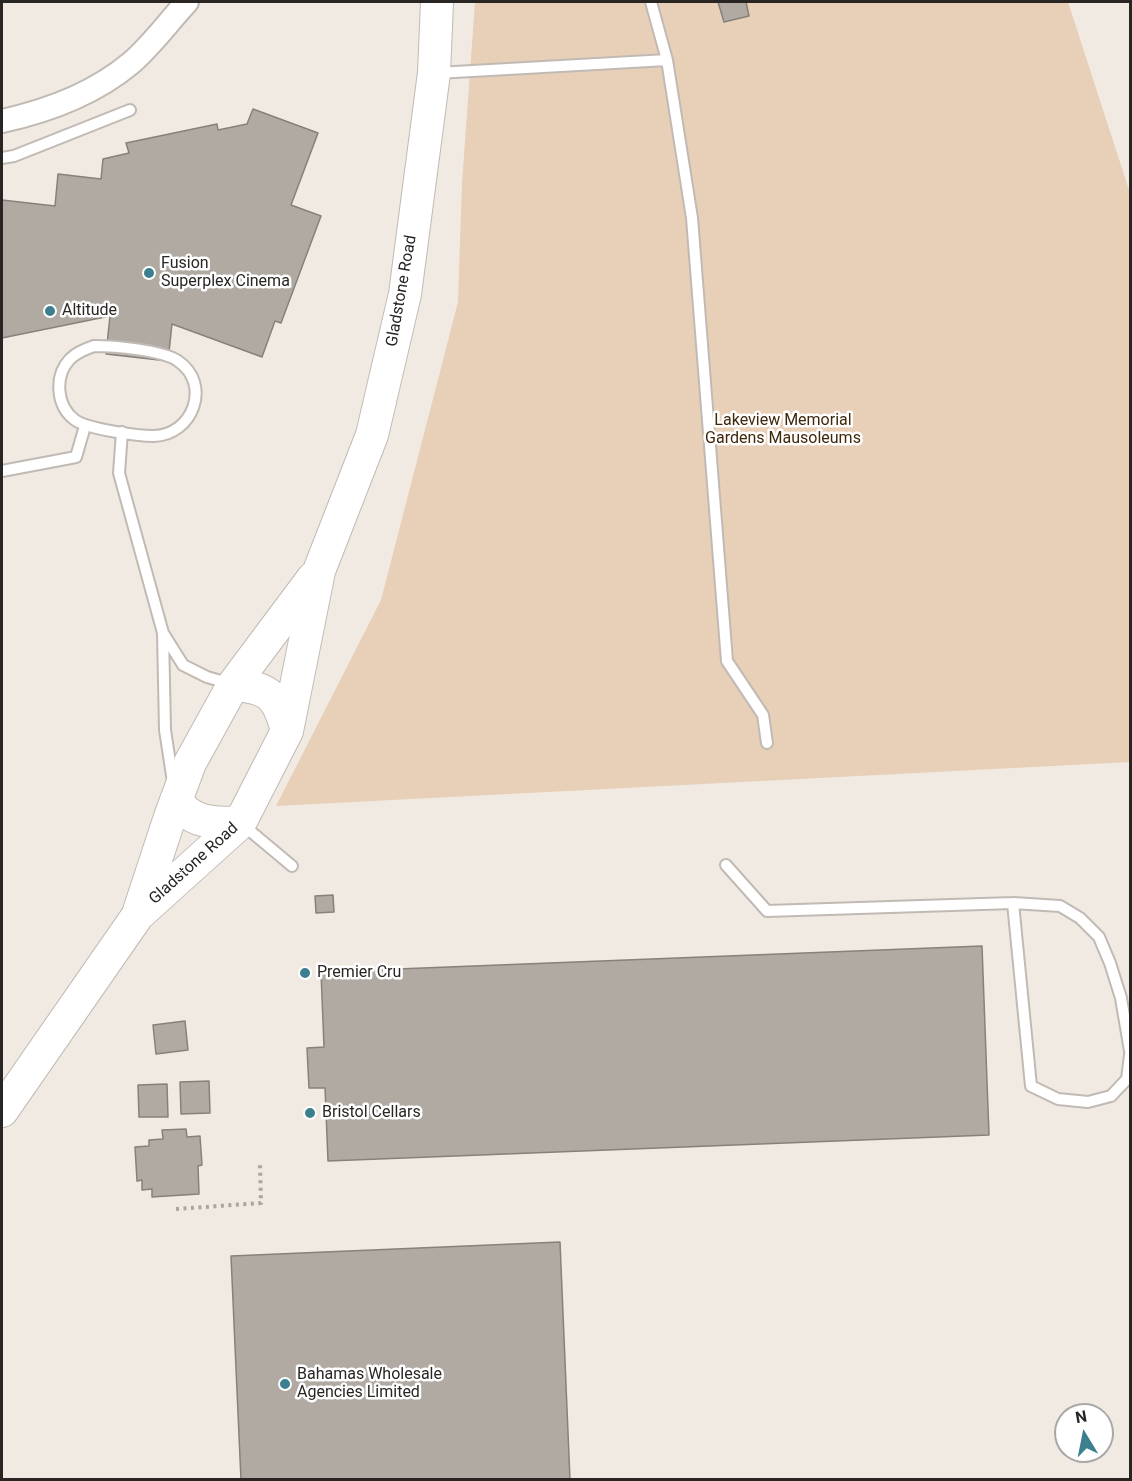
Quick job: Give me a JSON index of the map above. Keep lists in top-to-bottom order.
{
  "streets": {
    "main road": ["Gladstone Road"]
  },
  "parks": ["Lakeview Memorial Gardens Mausoleums"],
  "places": [
    "Fusion Superplex Cinema",
    "Altitude",
    "Premier Cru",
    "Bristol Cellars",
    "Bahamas Wholesale Agencies Limited"
  ],
  "north": "top"
}
